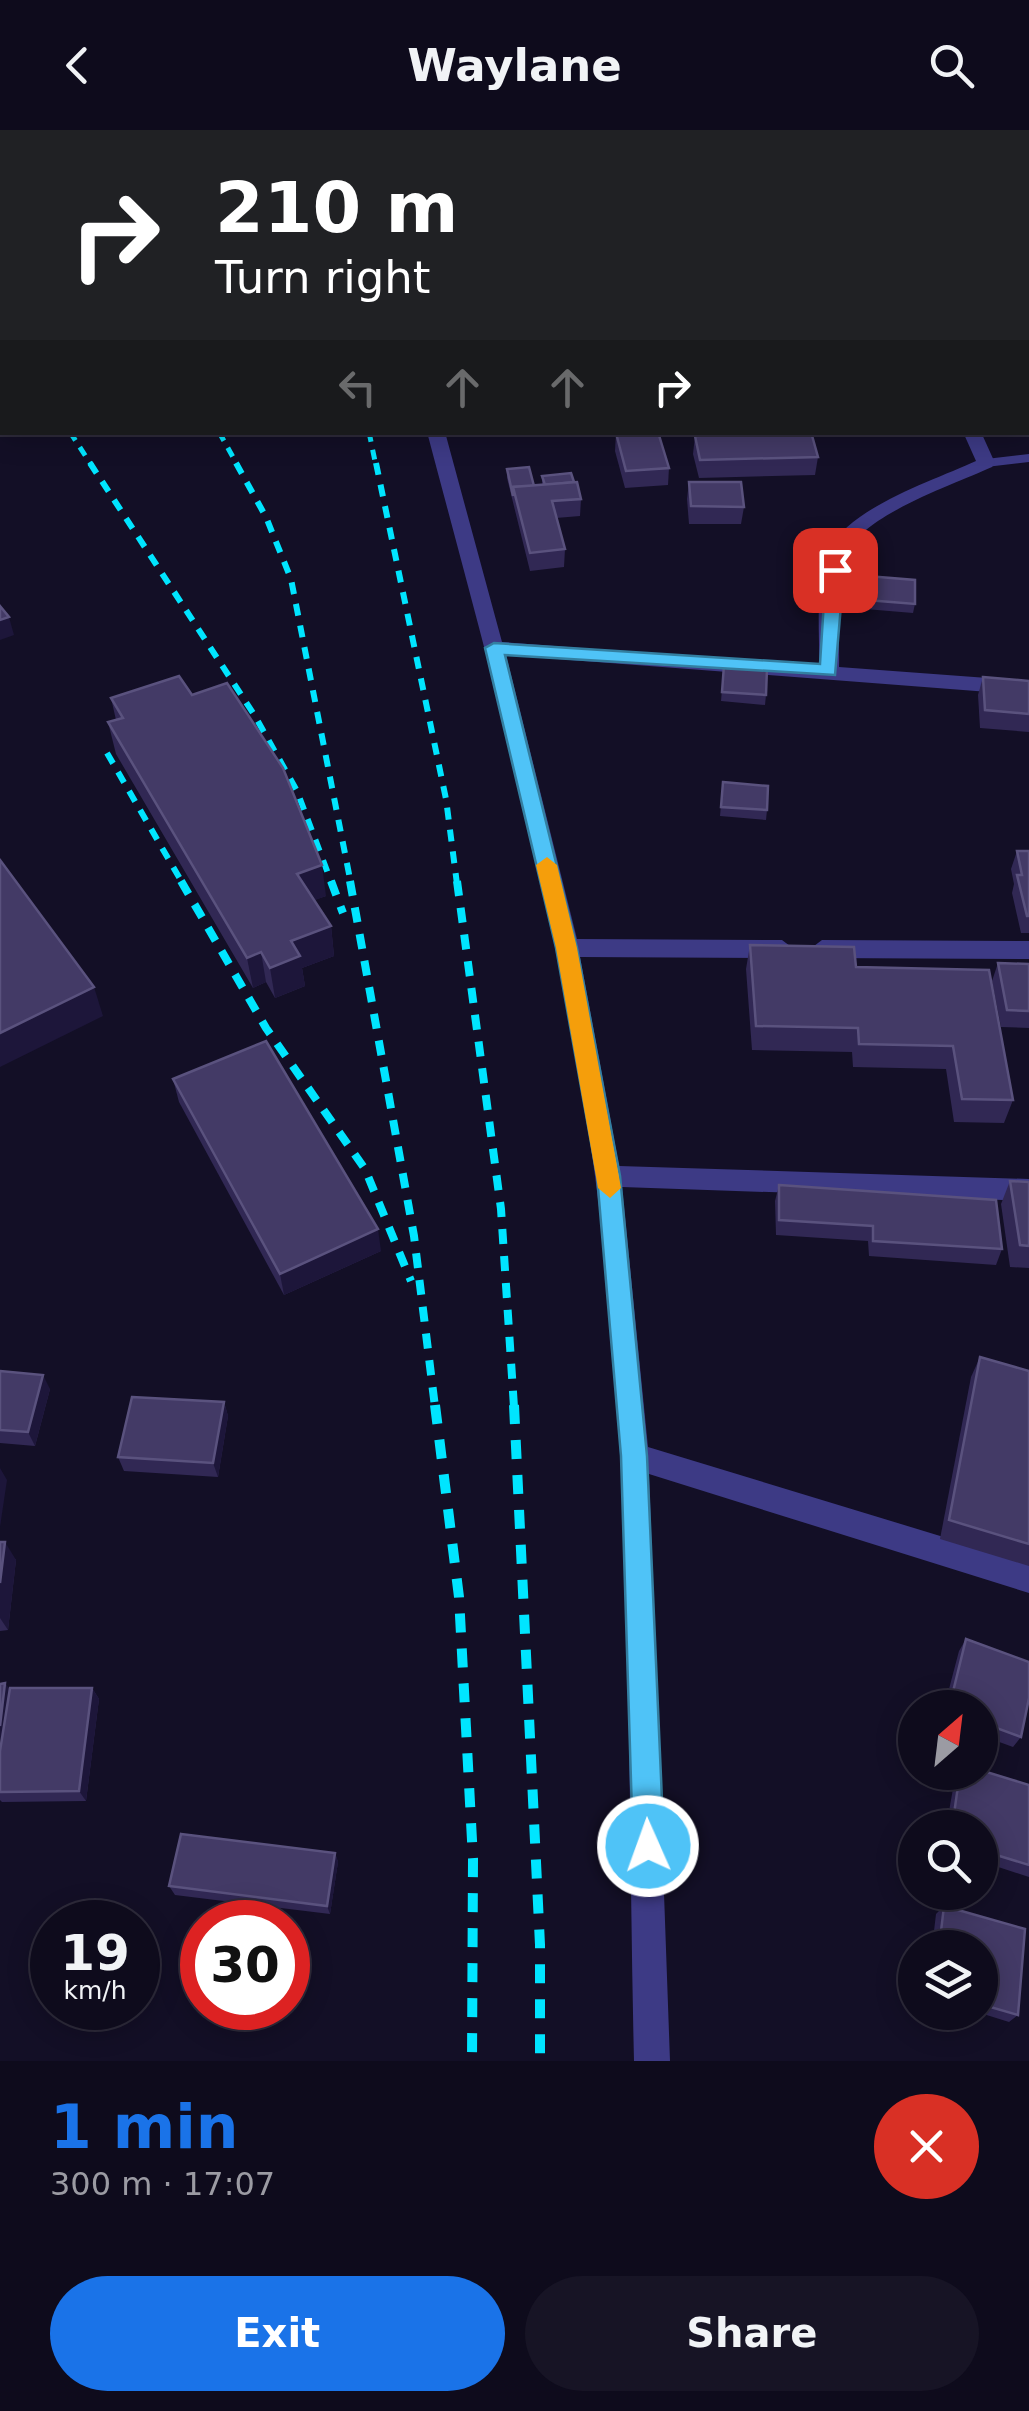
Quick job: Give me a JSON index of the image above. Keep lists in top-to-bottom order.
{
  "north": "top right",
  "page": {
    "header": "Waylane",
    "turn": ["210 m", "Turn right"],
    "speed": "19 km/h",
    "limit": "30",
    "heading": ["1 min", "300 m · 17:07"],
    "buttons": ["Exit", "Share"]
  }
}
